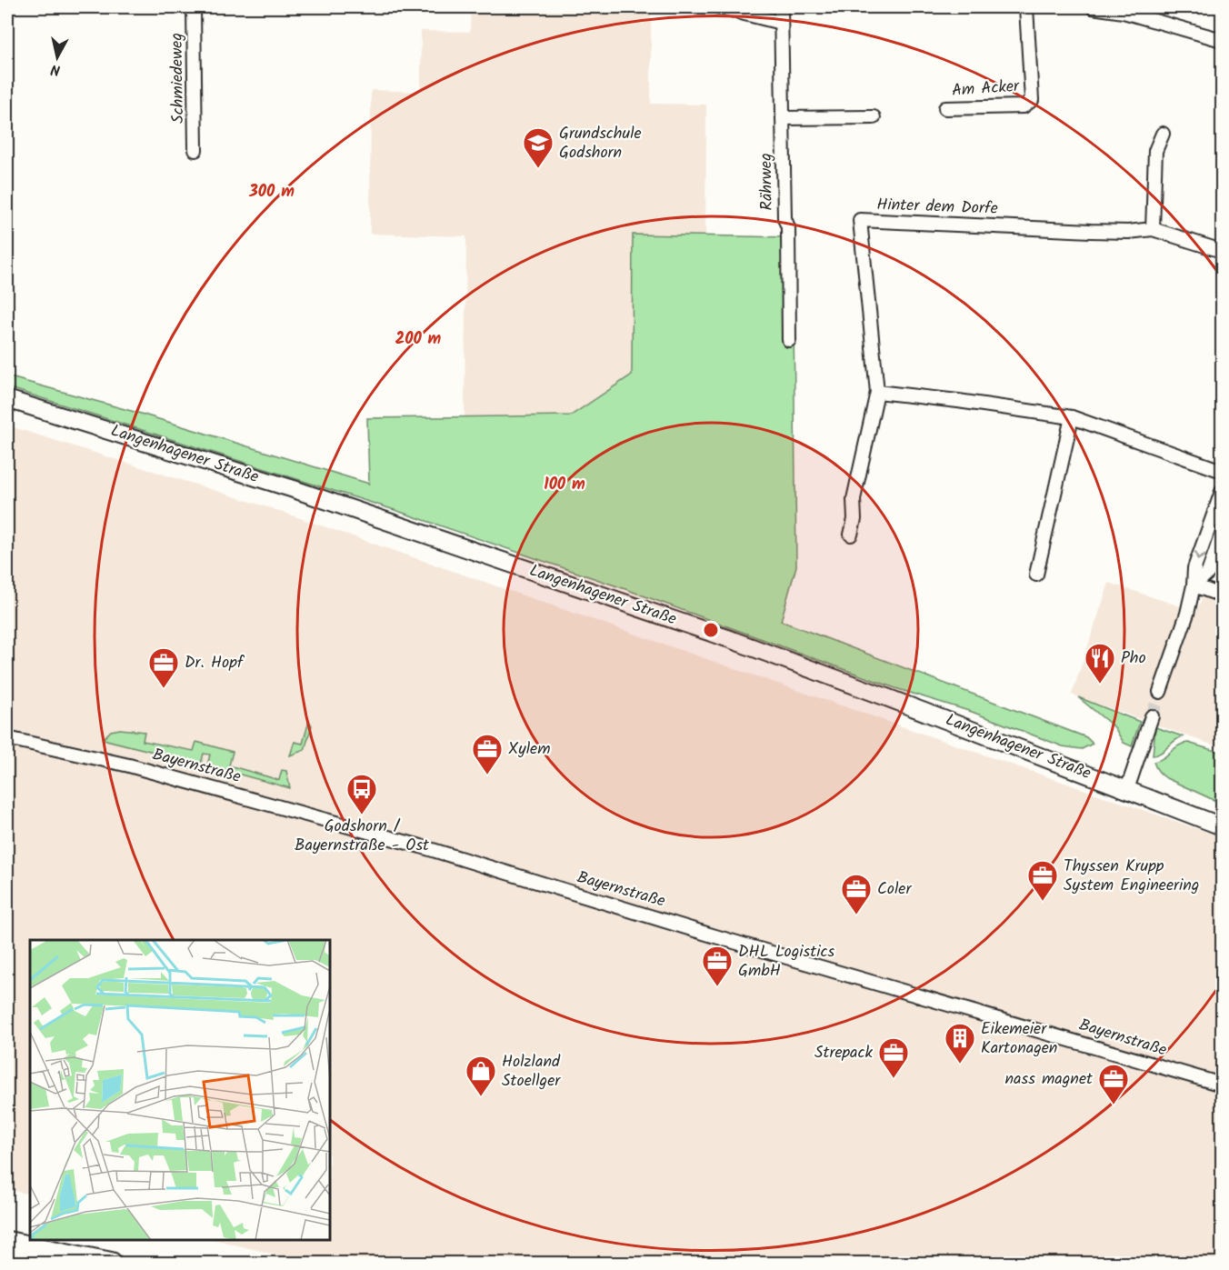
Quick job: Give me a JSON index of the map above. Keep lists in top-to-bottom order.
{
  "streets": {
    "main road": ["Langenhagener Straße"],
    "street": [
      "Schmiedeweg",
      "Am Acker",
      "Rährweg",
      "Hinter dem Dorfe",
      "Bayernstraße"
    ]
  },
  "places": {
    "school or university": ["Grundschule Godshorn"],
    "restaurant": ["Pho"],
    "office": [
      "Dr. Hopf",
      "Xylem",
      "Thyssen Krupp System Engineering",
      "Coler",
      "DHL Logistics GmbH",
      "Strepack",
      "nass magnet"
    ],
    "bus stop": ["Godshorn / Bayernstraße - Ost"],
    "building": ["Eikemeier Kartonagen"],
    "shop": ["Holzland Stoellger"]
  },
  "north": "bottom",
  "rings": ["300 m", "200 m", "100 m"]
}
